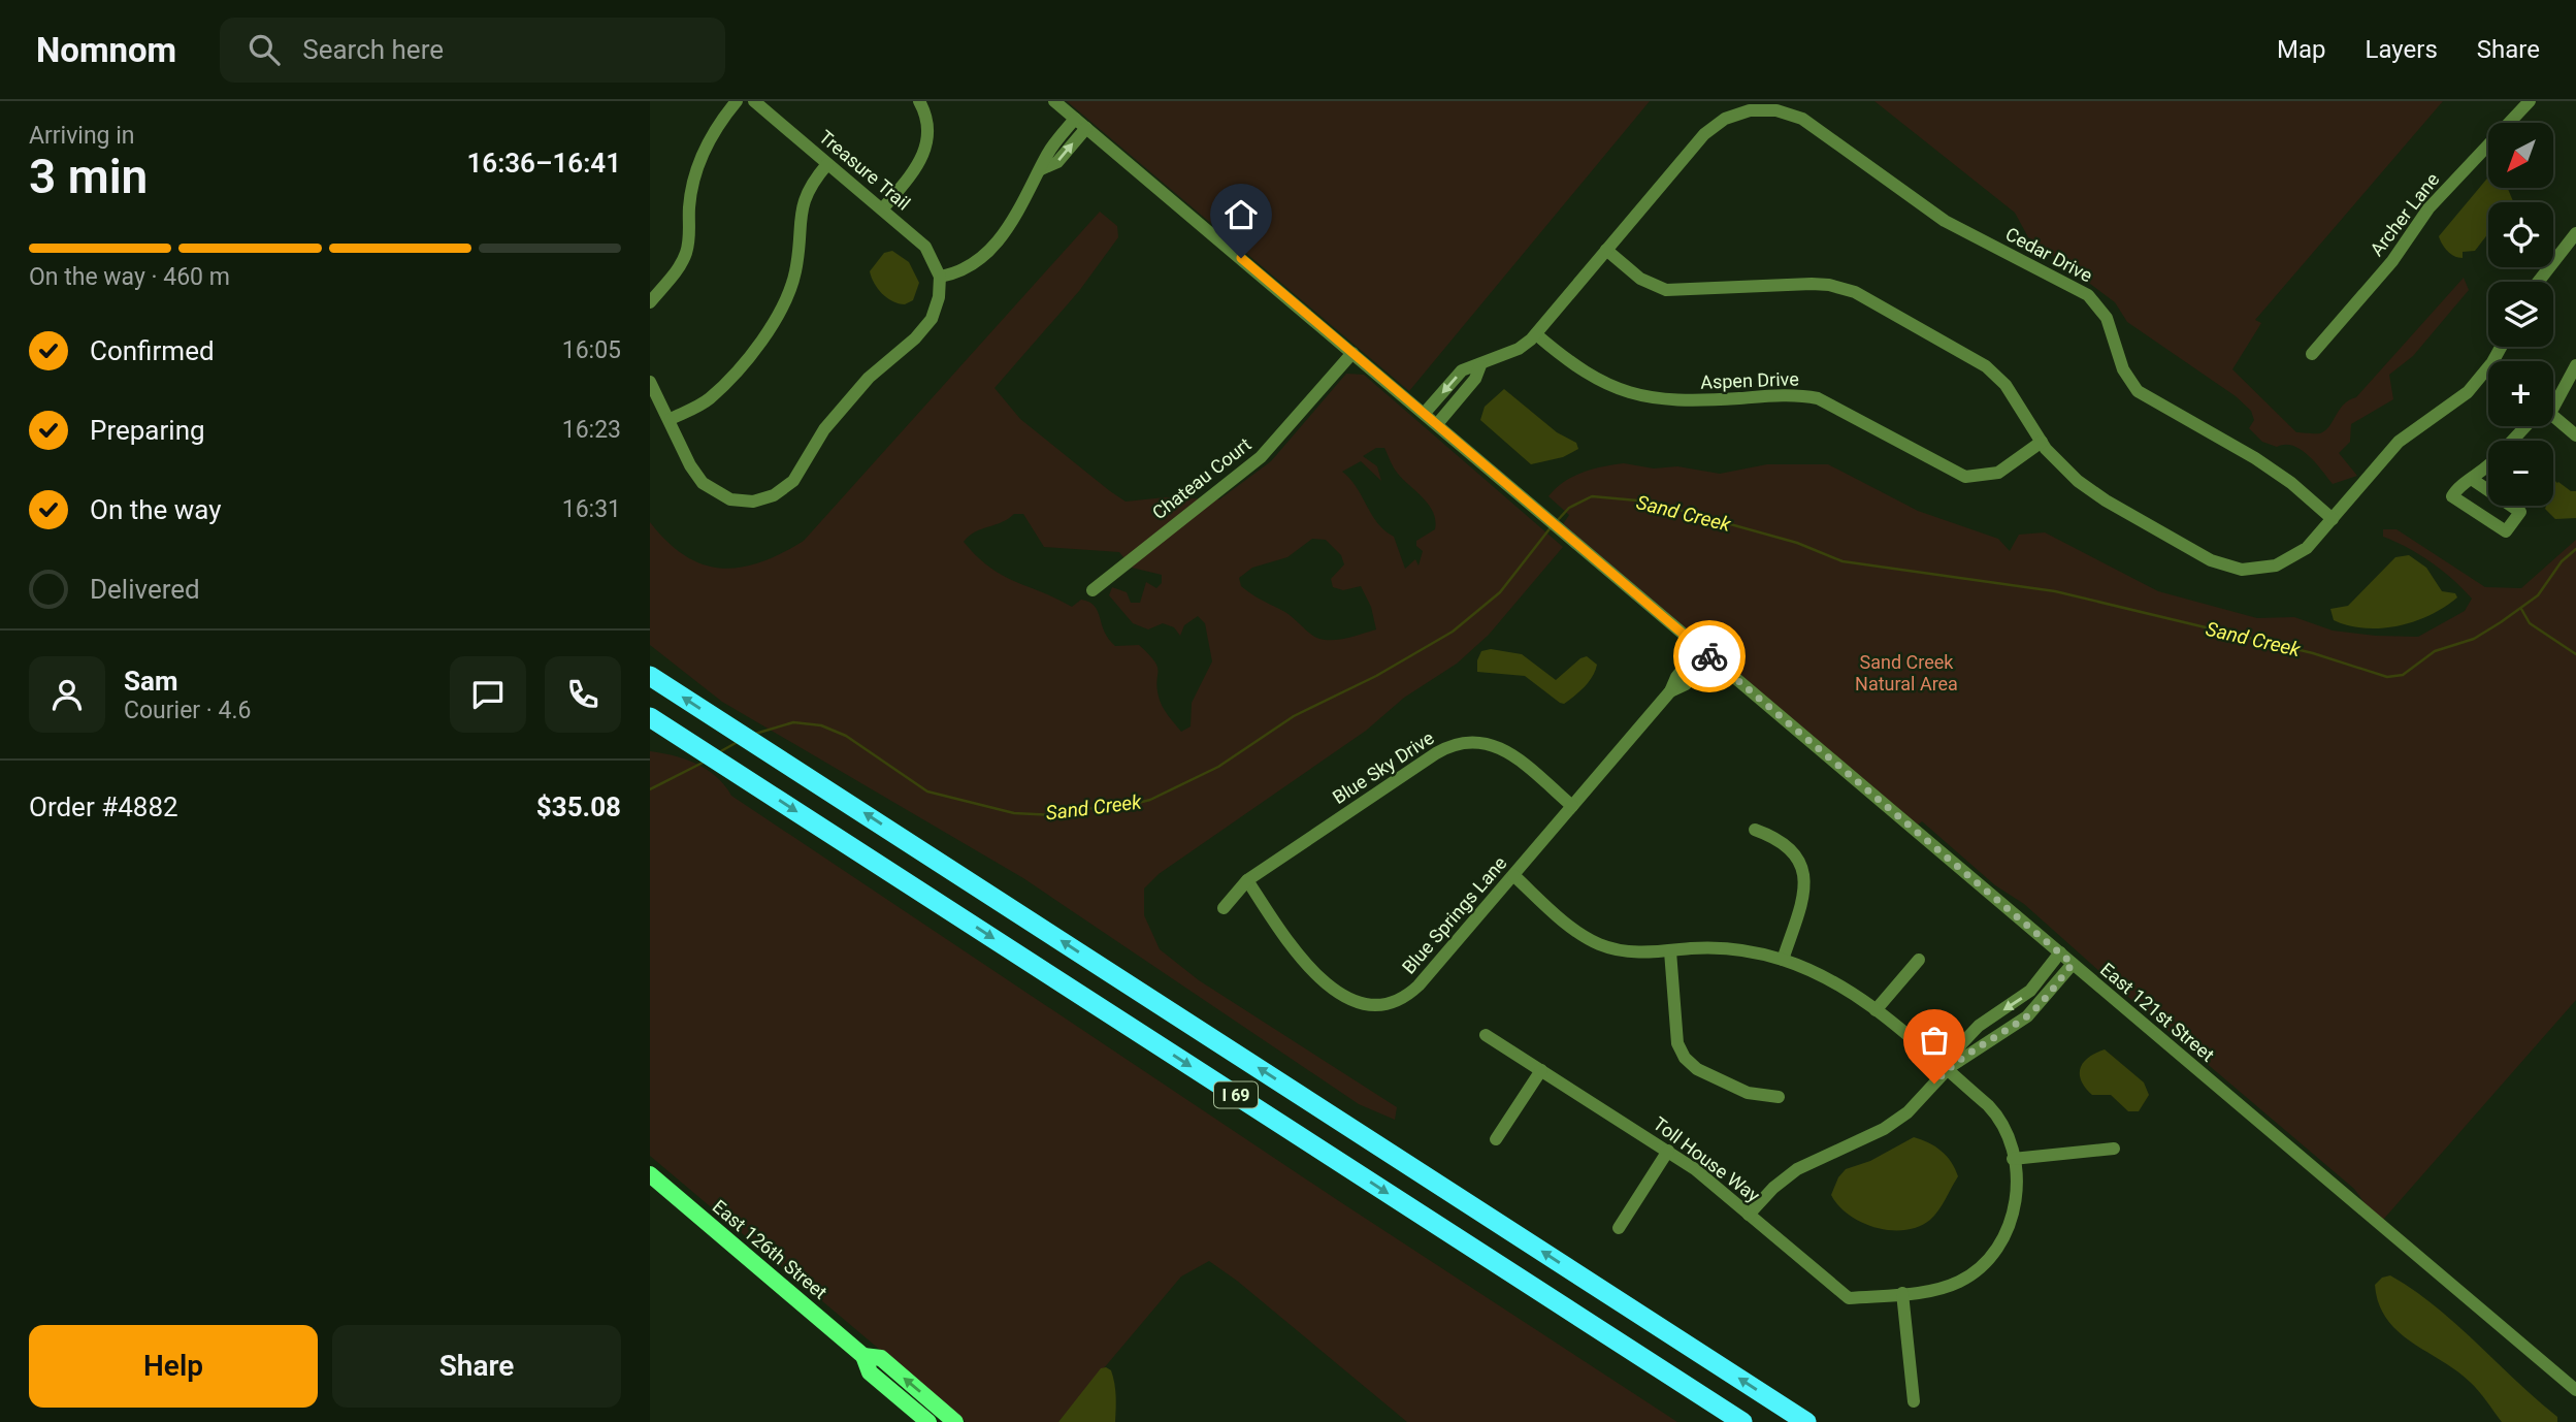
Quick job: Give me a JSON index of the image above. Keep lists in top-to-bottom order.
{
  "streets": {
    "highway": ["I 69"],
    "main road": ["East 126th Street"],
    "street": [
      "Treasure Trail",
      "Archer Lane",
      "Cedar Drive",
      "Aspen Drive",
      "Chateau Court",
      "Blue Sky Drive",
      "Blue Springs Lane",
      "East 121st Street",
      "Toll House Way"
    ]
  },
  "crossings": [
    ["Cedar Drive", "Aspen Drive"],
    ["Cedar Drive", "East 121st Street"],
    ["Chateau Court", "East 121st Street"],
    ["Blue Sky Drive", "Blue Springs Lane"],
    ["Blue Springs Lane", "East 121st Street"],
    ["Blue Springs Lane", "Toll House Way"]
  ],
  "water": ["Sand Creek"],
  "parks": ["Sand Creek Natural Area"],
  "north": "bottom left",
  "page": {
    "header": "Nomnom",
    "search": "Search here",
    "nav": ["Map", "Layers", "Share"],
    "heading": ["3 min", "Arriving in", "16:36–16:41"],
    "panel": [
      "Sam",
      "Courier · 4.6",
      "Order #4882",
      "$35.08"
    ],
    "map_buttons": ["+", "−"],
    "bar": "On the way · 460 m",
    "list": [
      ["Confirmed", "16:05"],
      ["Preparing", "16:23"],
      ["On the way", "16:31"],
      "Delivered"
    ],
    "buttons": ["Help", "Share"]
  }
}
